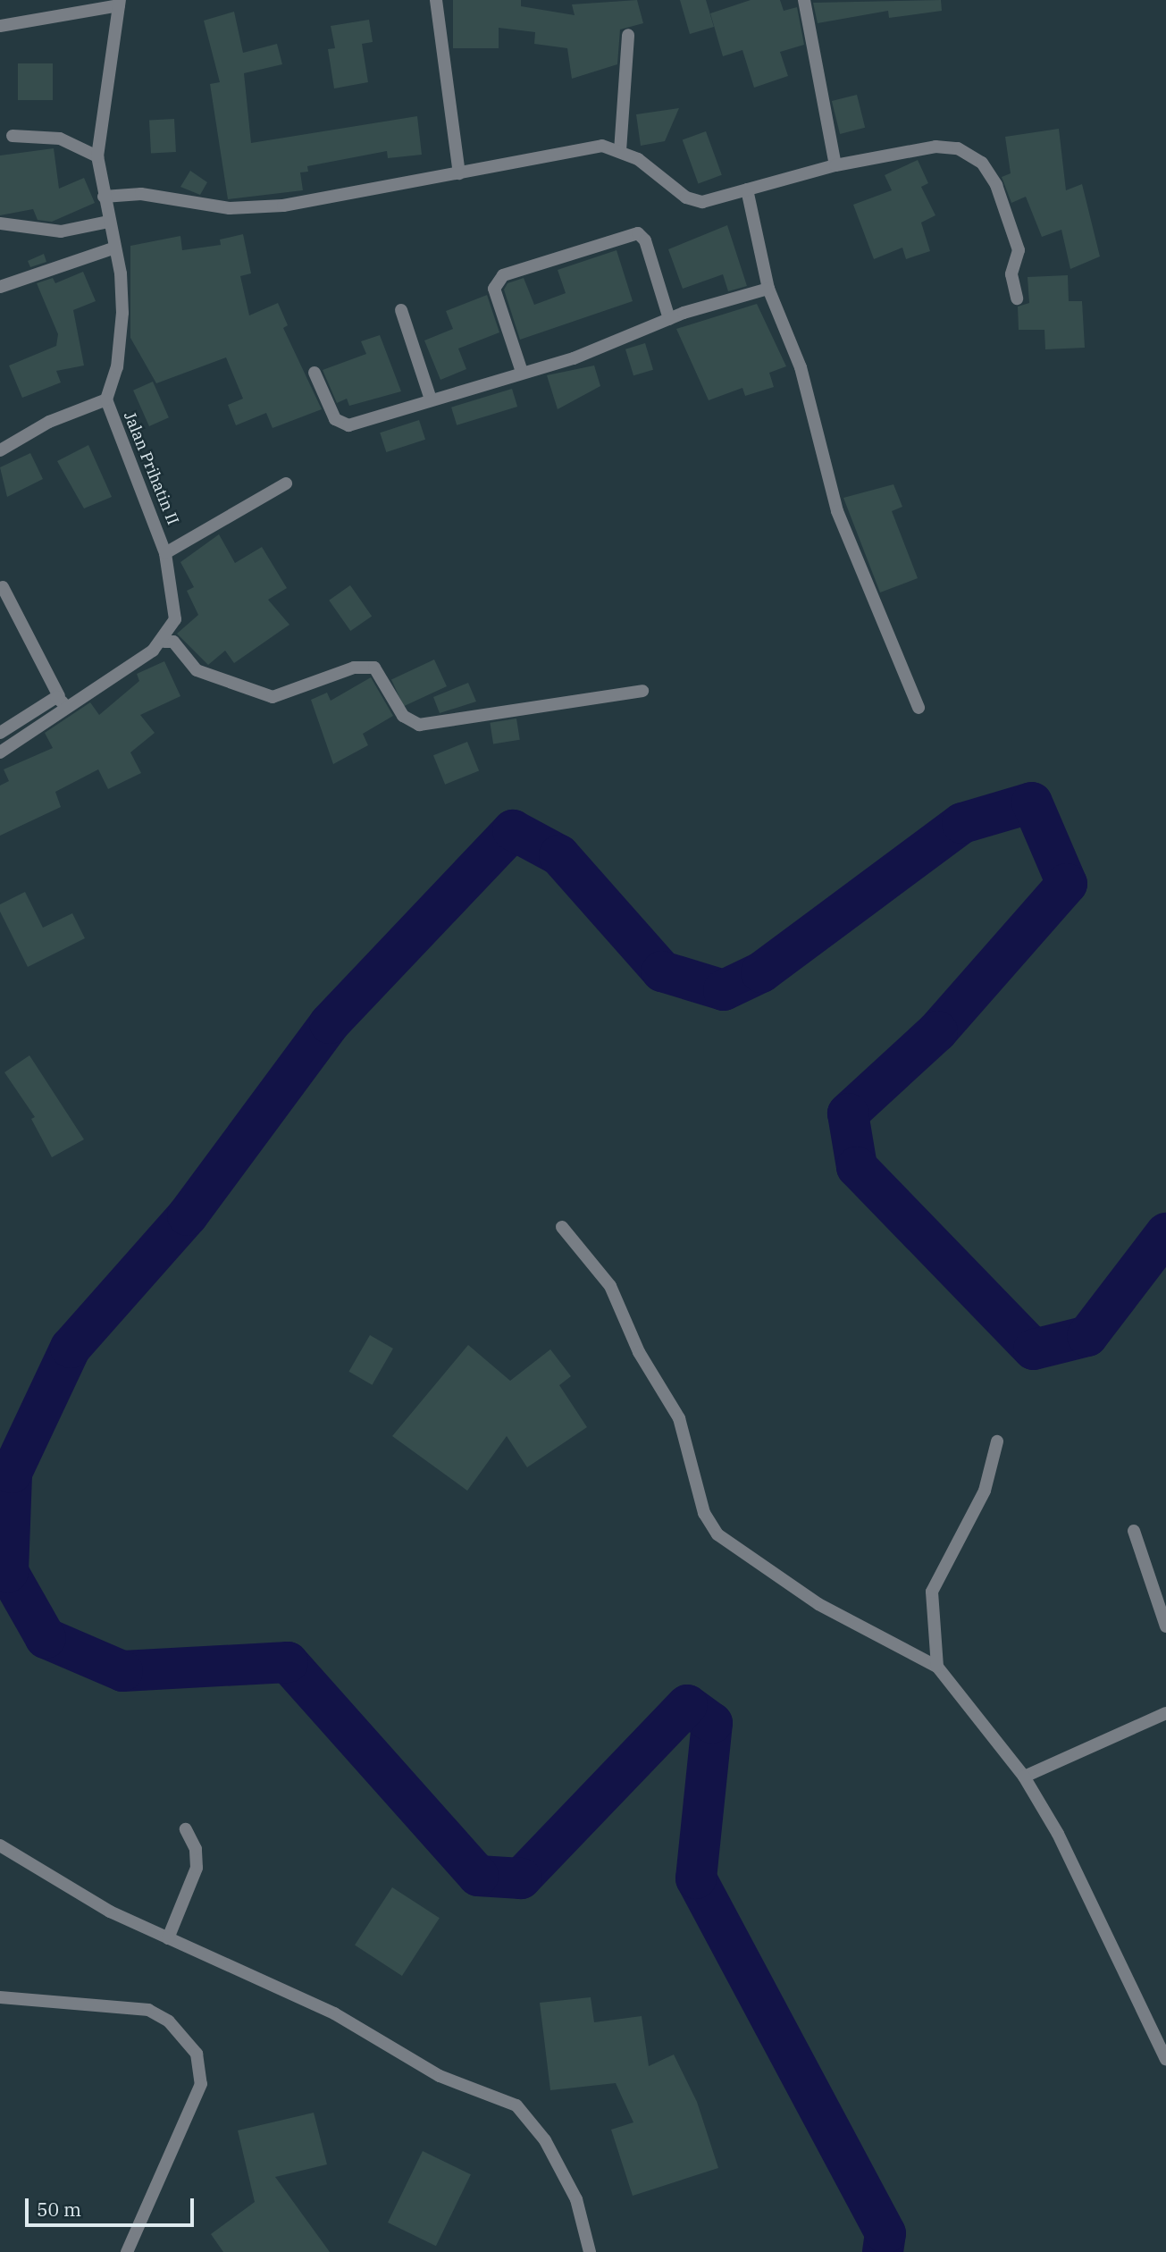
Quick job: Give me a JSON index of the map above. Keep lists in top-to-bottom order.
{
  "streets": {
    "street": ["Jalan Prihatin II"]
  },
  "scale_bar": "50 m"
}
